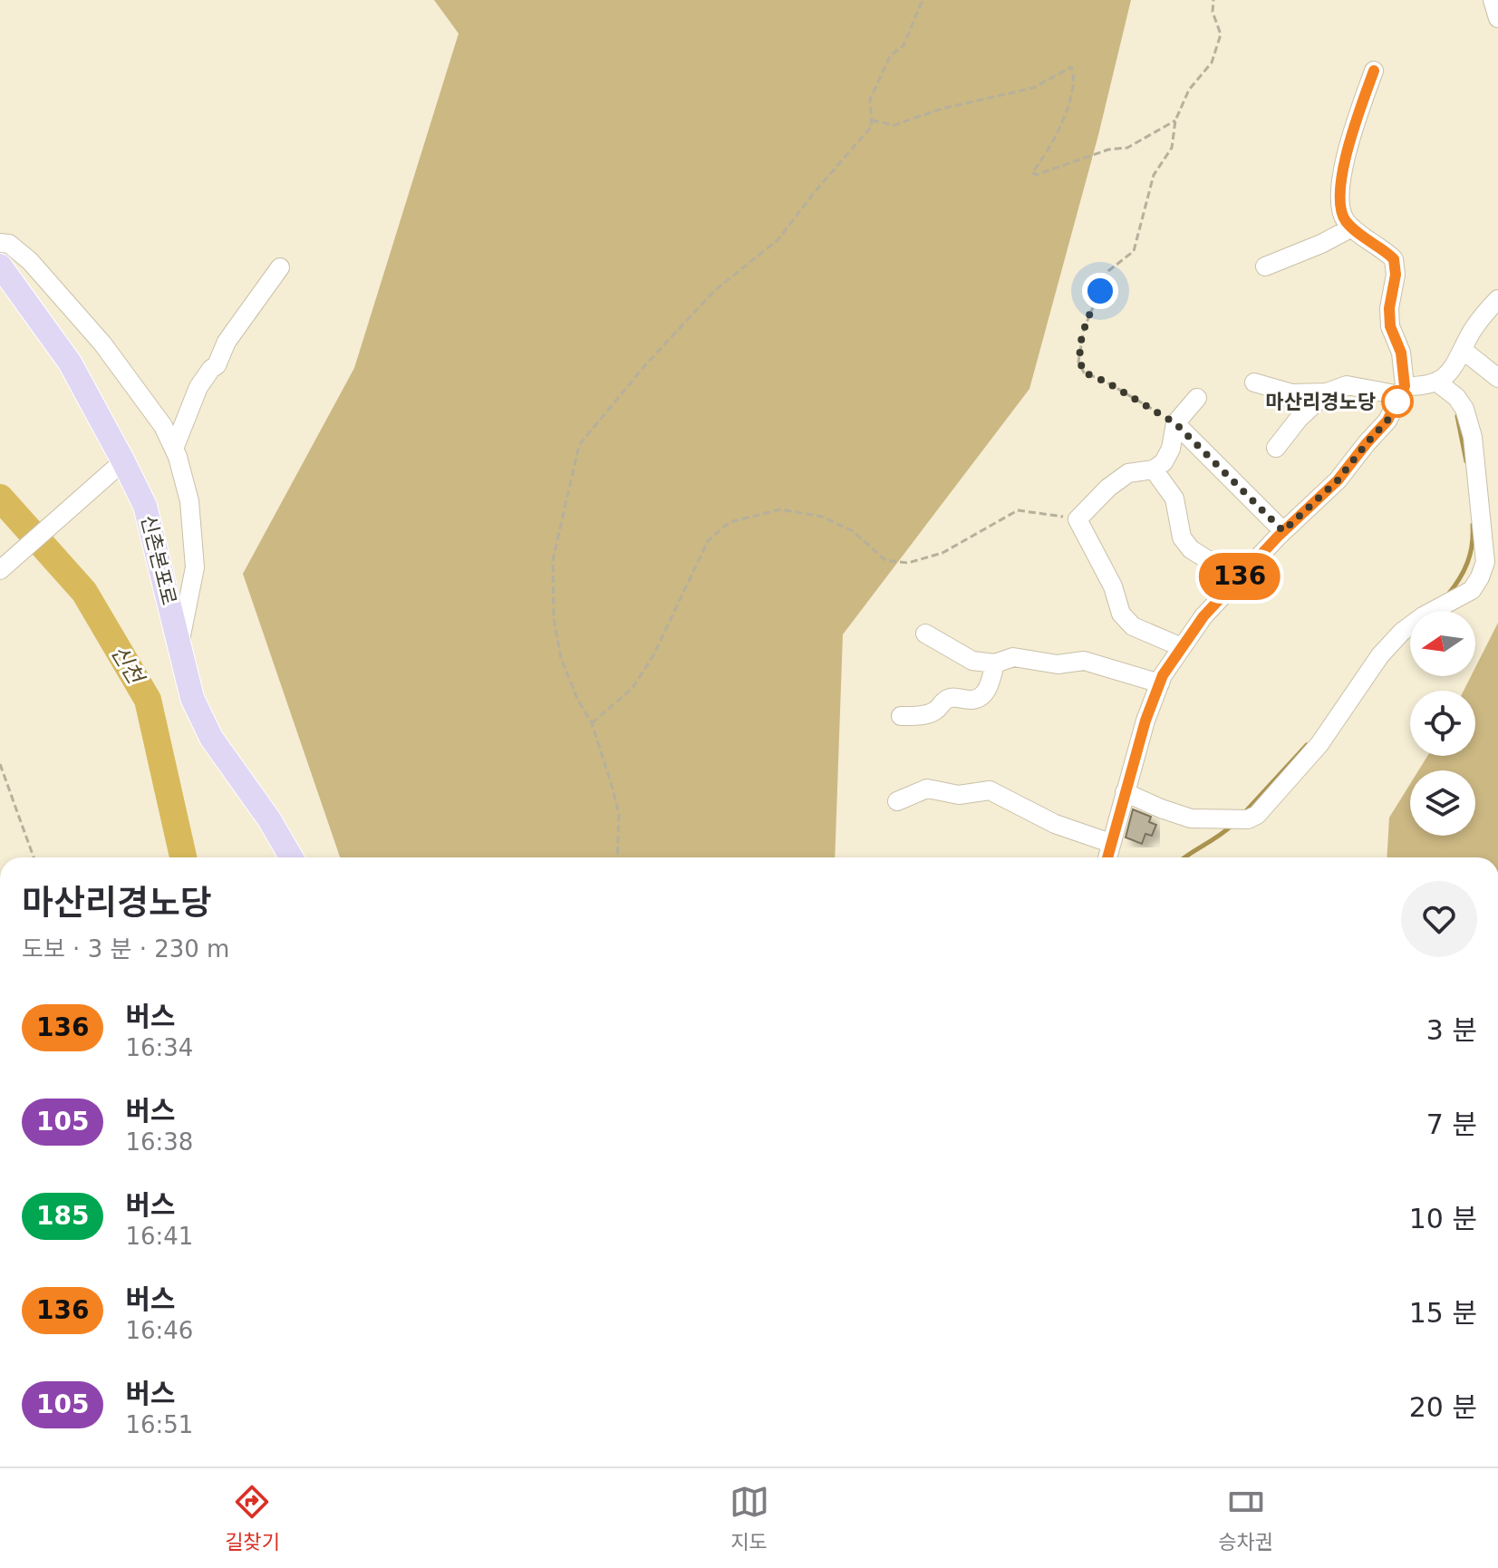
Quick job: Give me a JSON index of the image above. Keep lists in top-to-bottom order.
{
  "streets": {
    "main road": ["신촌본포로"]
  },
  "water": ["신천"],
  "places": ["마산리경노당"],
  "lines": ["bus line 136"],
  "north": "left",
  "page": {
    "on_map": "136",
    "heading": ["마산리경노당", "도보 · 3 분 · 230 m"],
    "list": [
      {
        "mark": "136",
        "name": "버스",
        "note": "16:34",
        "value": "3 분"
      },
      {
        "mark": "105",
        "name": "버스",
        "note": "16:38",
        "value": "7 분"
      },
      {
        "mark": "185",
        "name": "버스",
        "note": "16:41",
        "value": "10 분"
      },
      {
        "mark": "136",
        "name": "버스",
        "note": "16:46",
        "value": "15 분"
      },
      {
        "mark": "105",
        "name": "버스",
        "note": "16:51",
        "value": "20 분"
      }
    ],
    "tabs": ["길찾기", "지도", "승차권"]
  }
}
